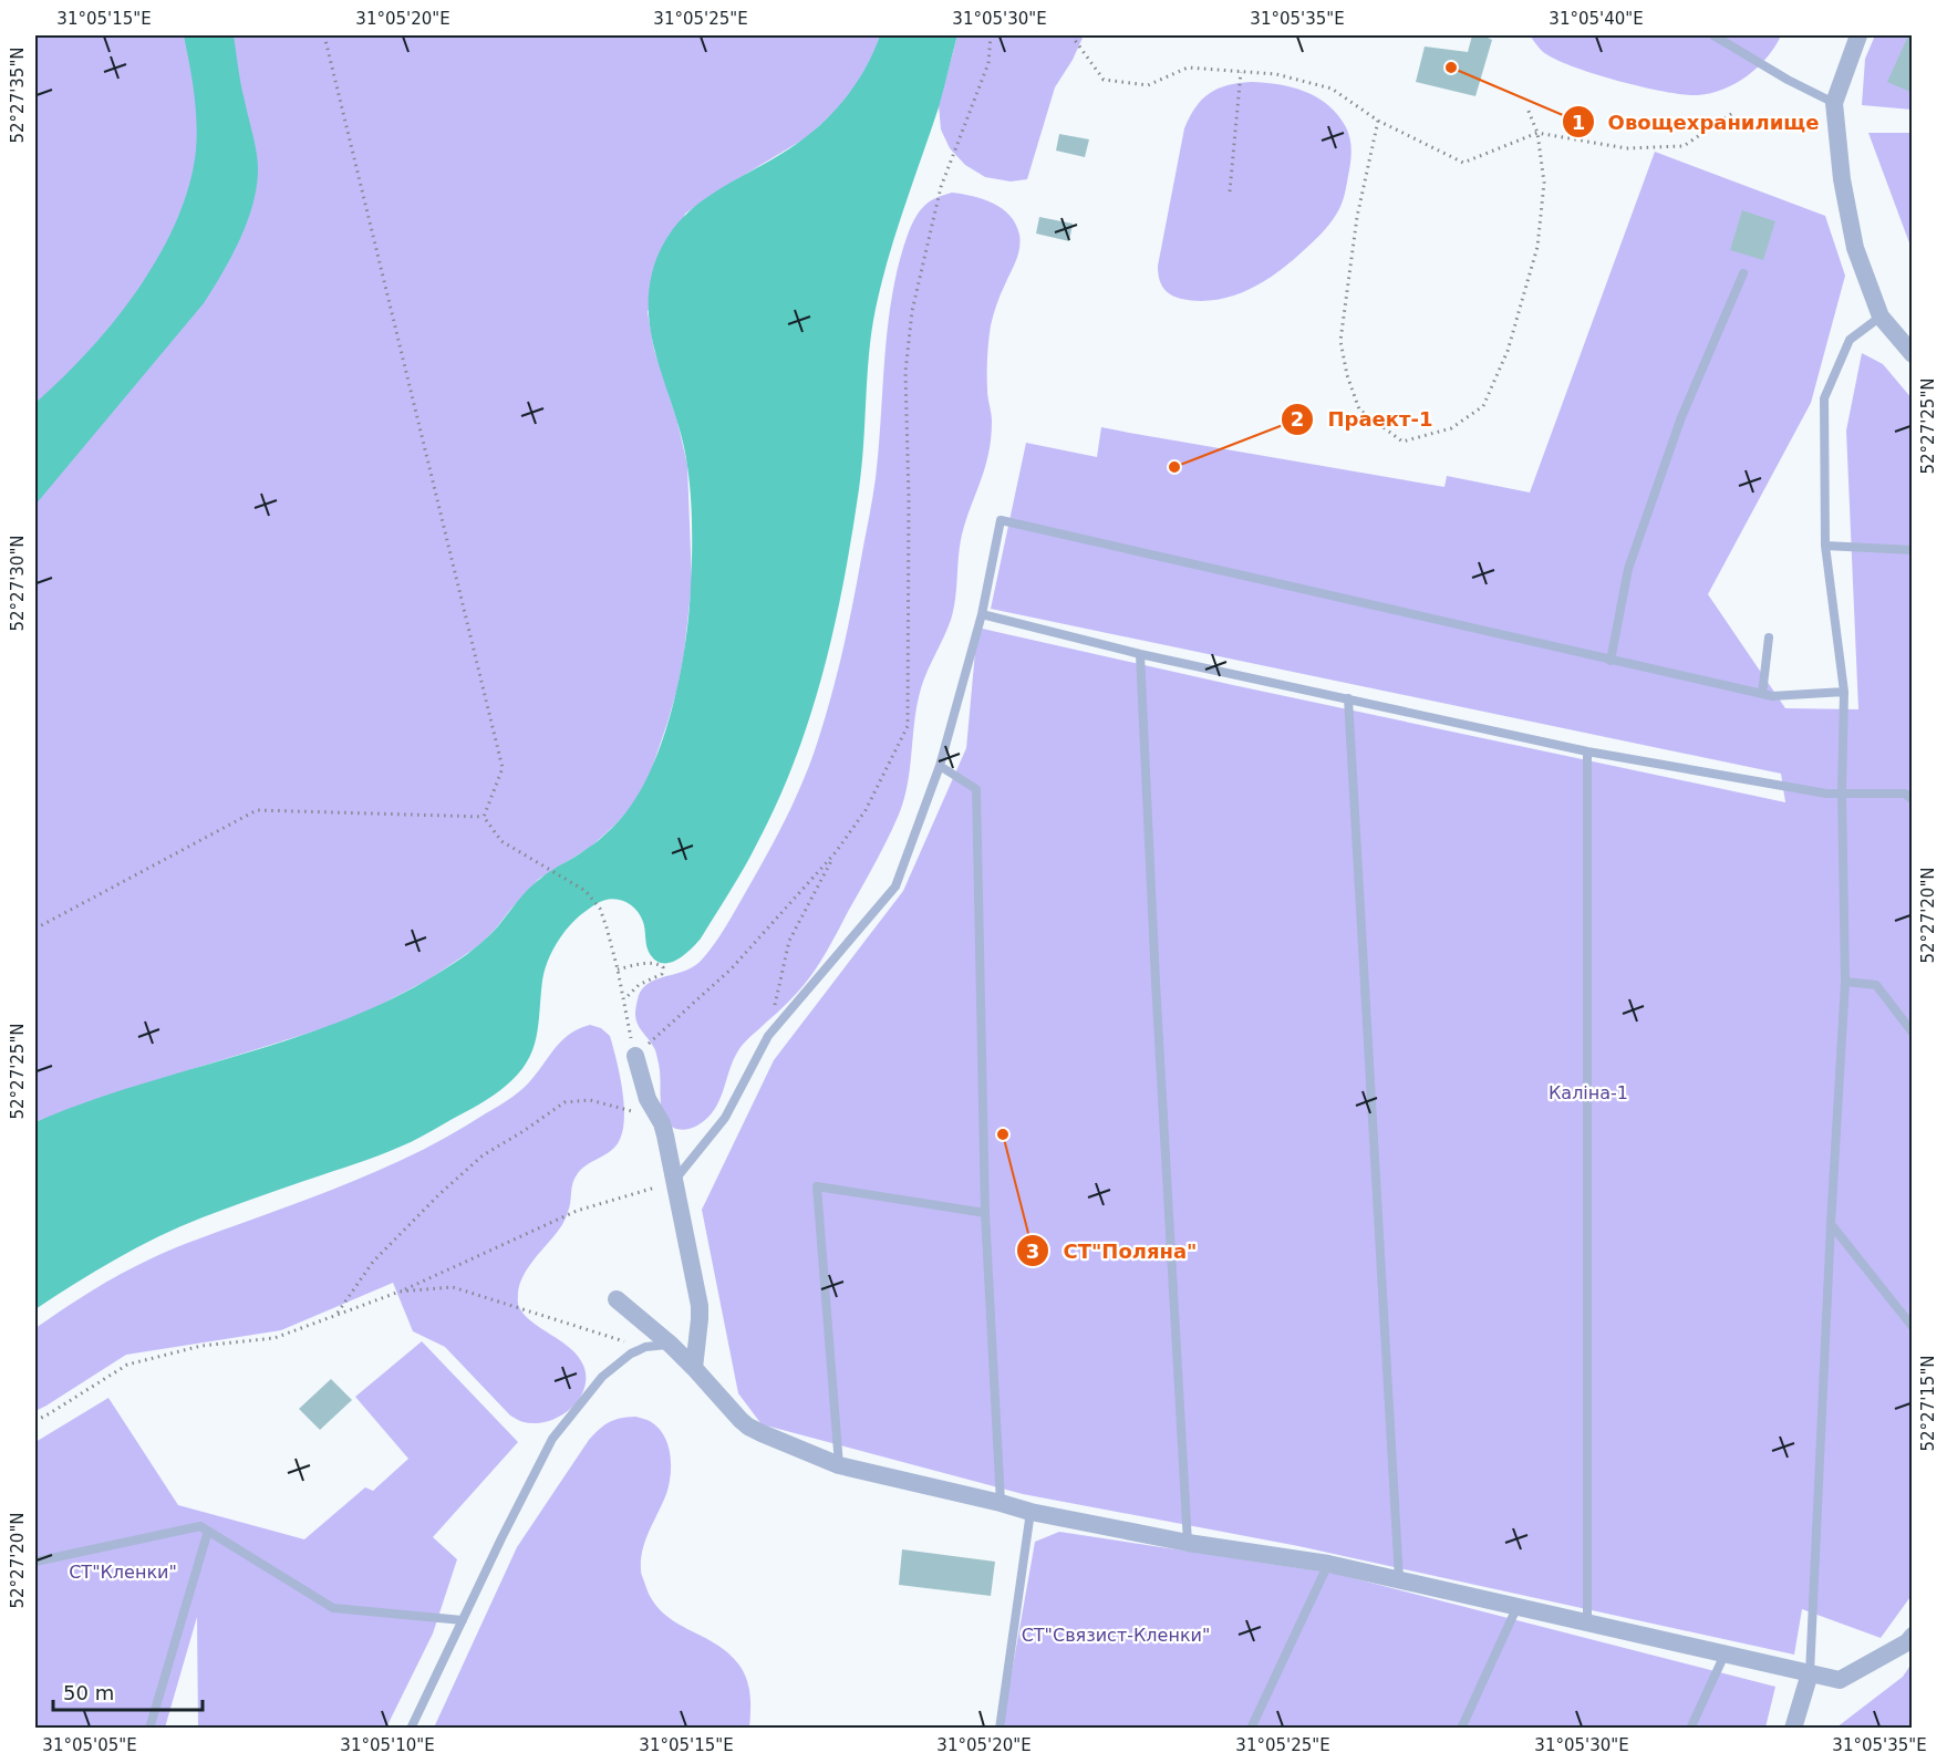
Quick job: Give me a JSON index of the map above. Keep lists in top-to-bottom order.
{
  "parks": ["Каліна-1", "СТ\"Кленки\"", "СТ\"Связист-Кленки\""],
  "places": ["Овощехранилище", "Праект-1", "СТ\"Поляна\""],
  "scale_bar": "50 m",
  "coordinates": [
    "31°05'15\"E",
    "31°05'20\"E",
    "31°05'25\"E",
    "31°05'30\"E",
    "31°05'35\"E",
    "31°05'40\"E",
    "52°27'35\"N",
    "52°27'25\"N",
    "52°27'30\"N",
    "52°27'20\"N",
    "52°27'15\"N",
    "31°05'05\"E",
    "31°05'10\"E"
  ]
}
